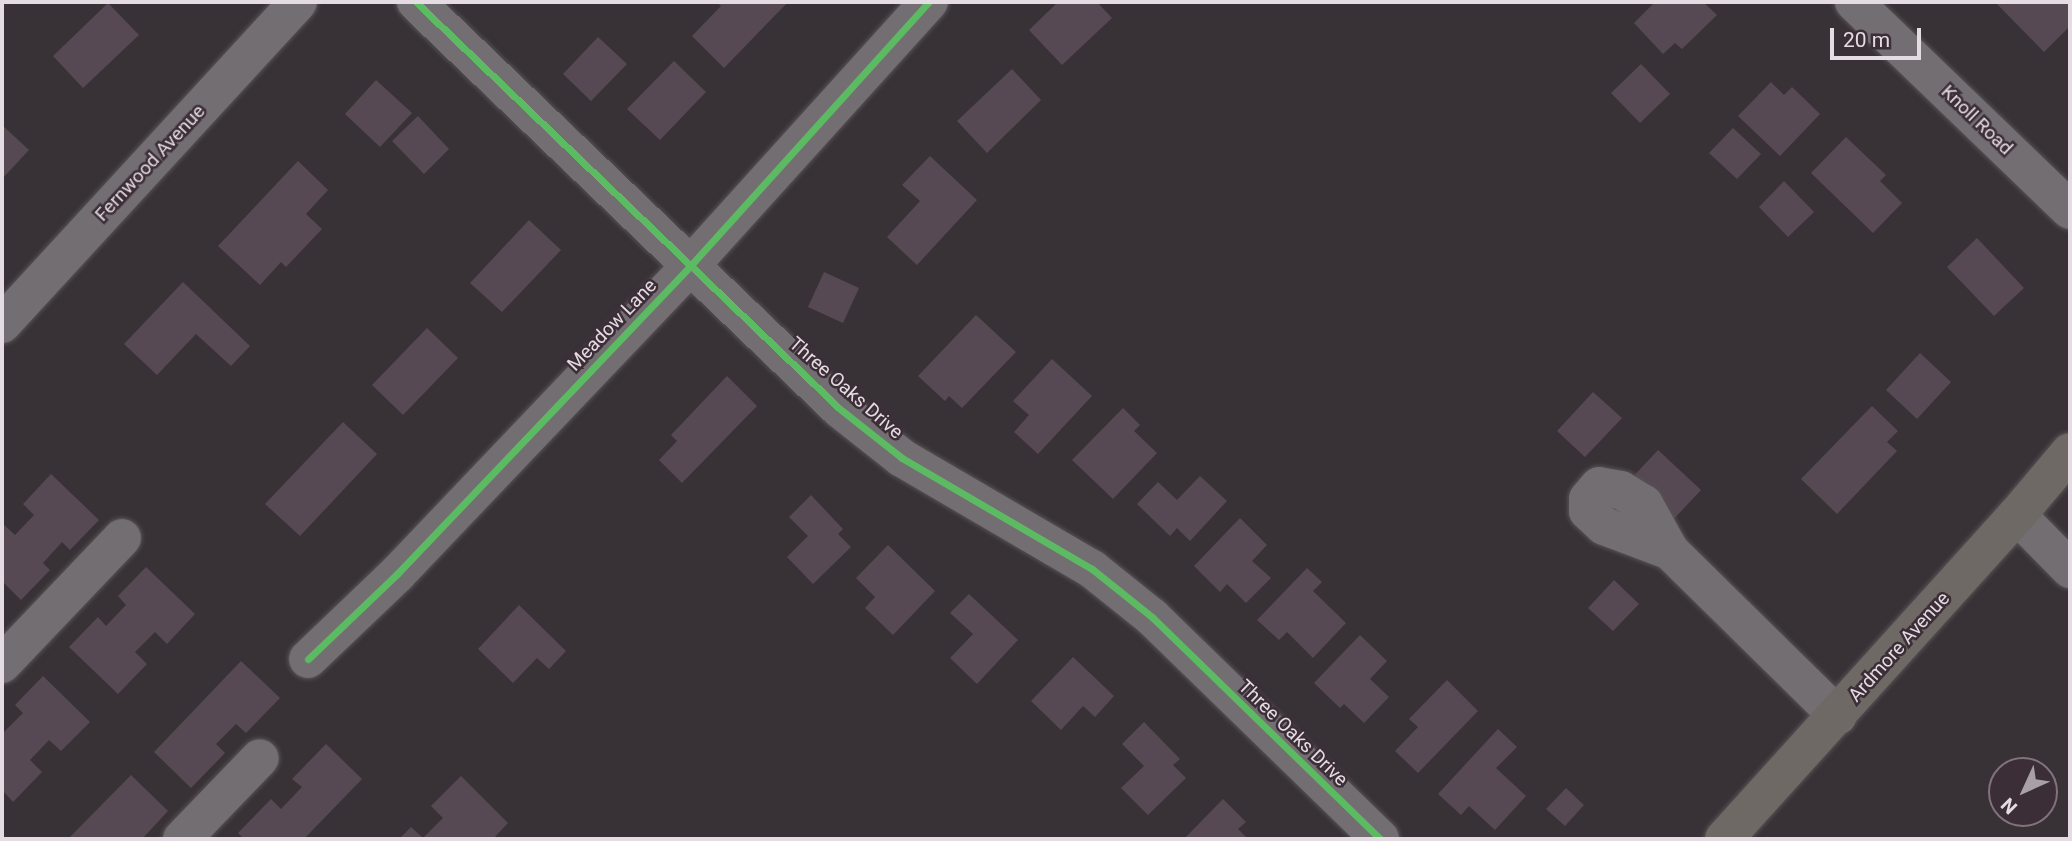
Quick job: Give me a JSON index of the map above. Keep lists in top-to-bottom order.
{
  "streets": {
    "main road": ["Ardmore Avenue"],
    "street": [
      "Knoll Road",
      "Fernwood Avenue",
      "Meadow Lane",
      "Three Oaks Drive"
    ]
  },
  "crossings": [
    ["Meadow Lane", "Three Oaks Drive"]
  ],
  "scale_bar": "20 m",
  "north": "bottom left"
}
